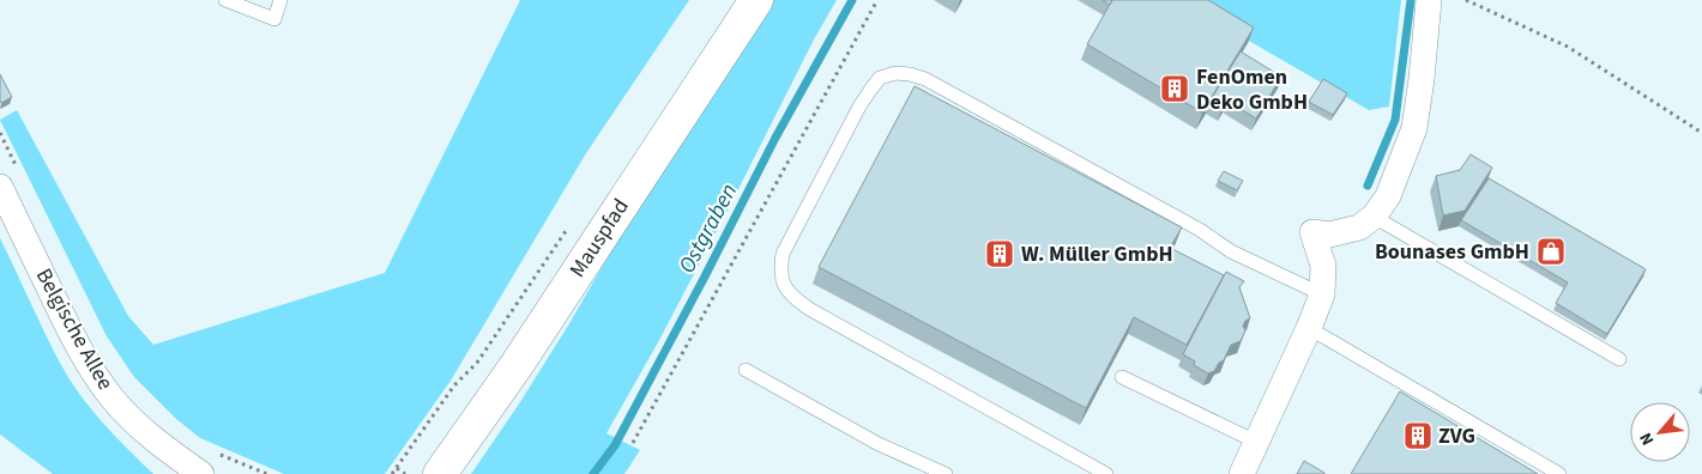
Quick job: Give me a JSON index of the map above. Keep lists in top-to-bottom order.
{
  "streets": {
    "street": ["Mauspfad", "Belgische Allee"]
  },
  "water": ["Ostgraben"],
  "places": {
    "building": ["FenOmen Deko GmbH", "W. Müller GmbH", "ZVG"],
    "shop": ["Bounases GmbH"]
  },
  "north": "bottom left"
}
